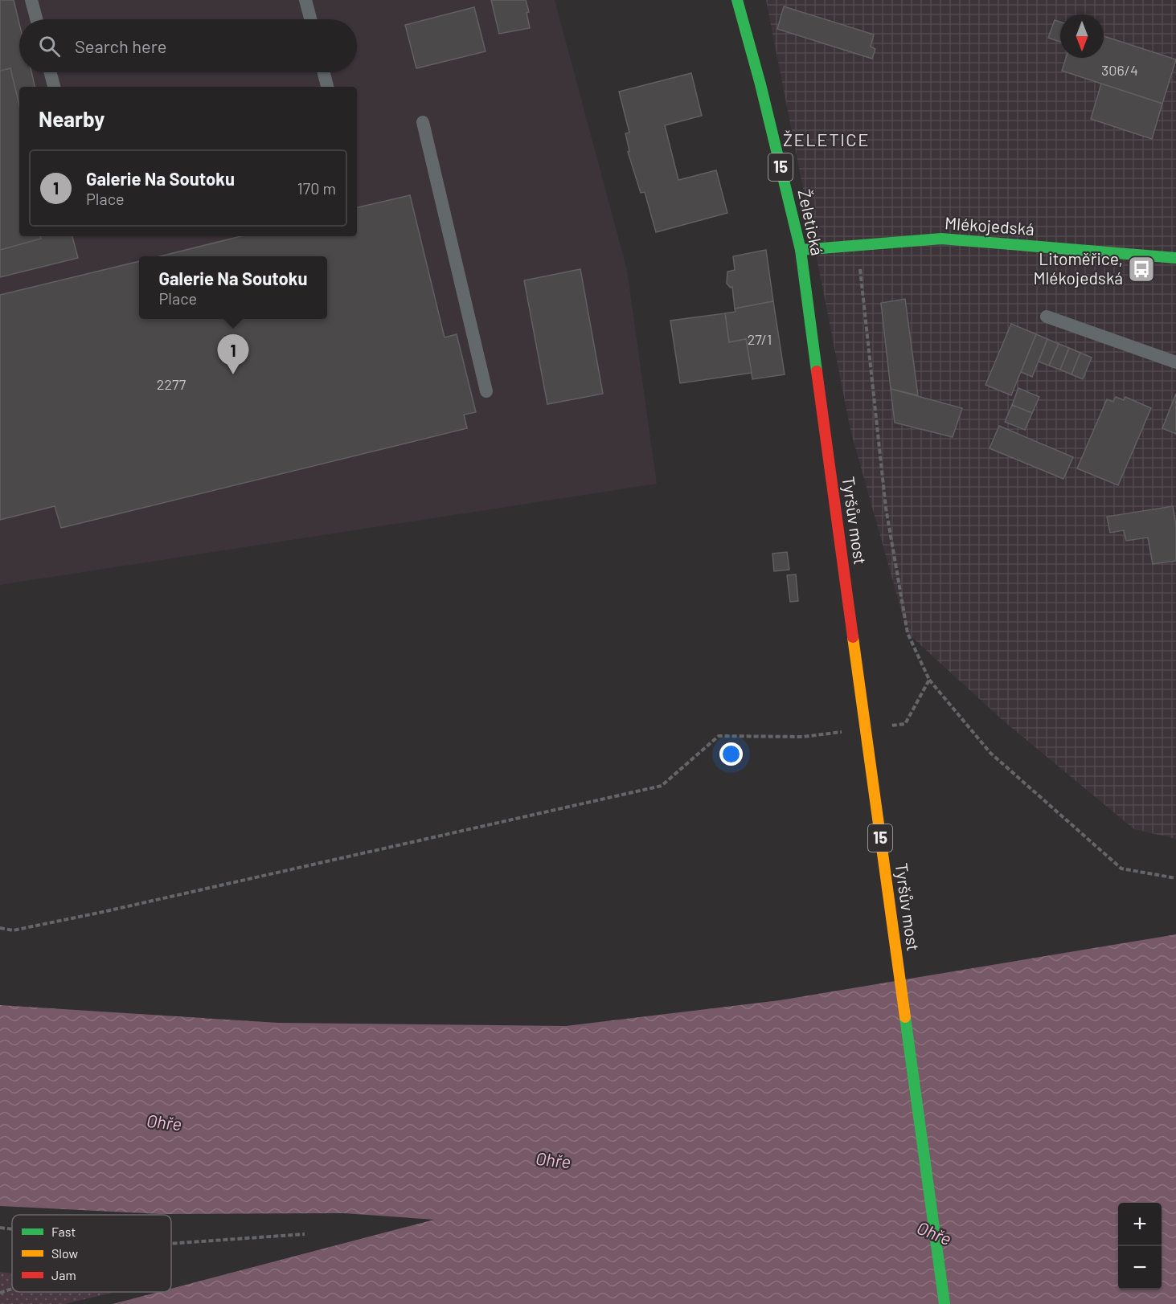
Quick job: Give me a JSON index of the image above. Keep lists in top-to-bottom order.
{
  "streets": {
    "main road": [
      "15",
      "Želetická",
      "Mlékojedská",
      "Tyršův most"
    ]
  },
  "crossings": [
    ["Želetická", "Mlékojedská"],
    ["Želetická", "Tyršův most"]
  ],
  "districts": ["ŽELETICE"],
  "water": ["Ohře"],
  "places": {
    "bus stop": ["Litoměřice, Mlékojedská"]
  },
  "house_numbers": ["306/4", "27/1", "2277"],
  "legend": ["Fast", "Slow", "Jam"],
  "north": "bottom",
  "page": {
    "search": "Search here",
    "heading": "Nearby",
    "list": [
      {
        "mark": "1",
        "name": "Galerie Na Soutoku",
        "note": "Place",
        "value": "170 m"
      }
    ],
    "popup": ["Galerie Na Soutoku", "Place"],
    "pins": "1",
    "map_buttons": ["+", "−"]
  }
}
